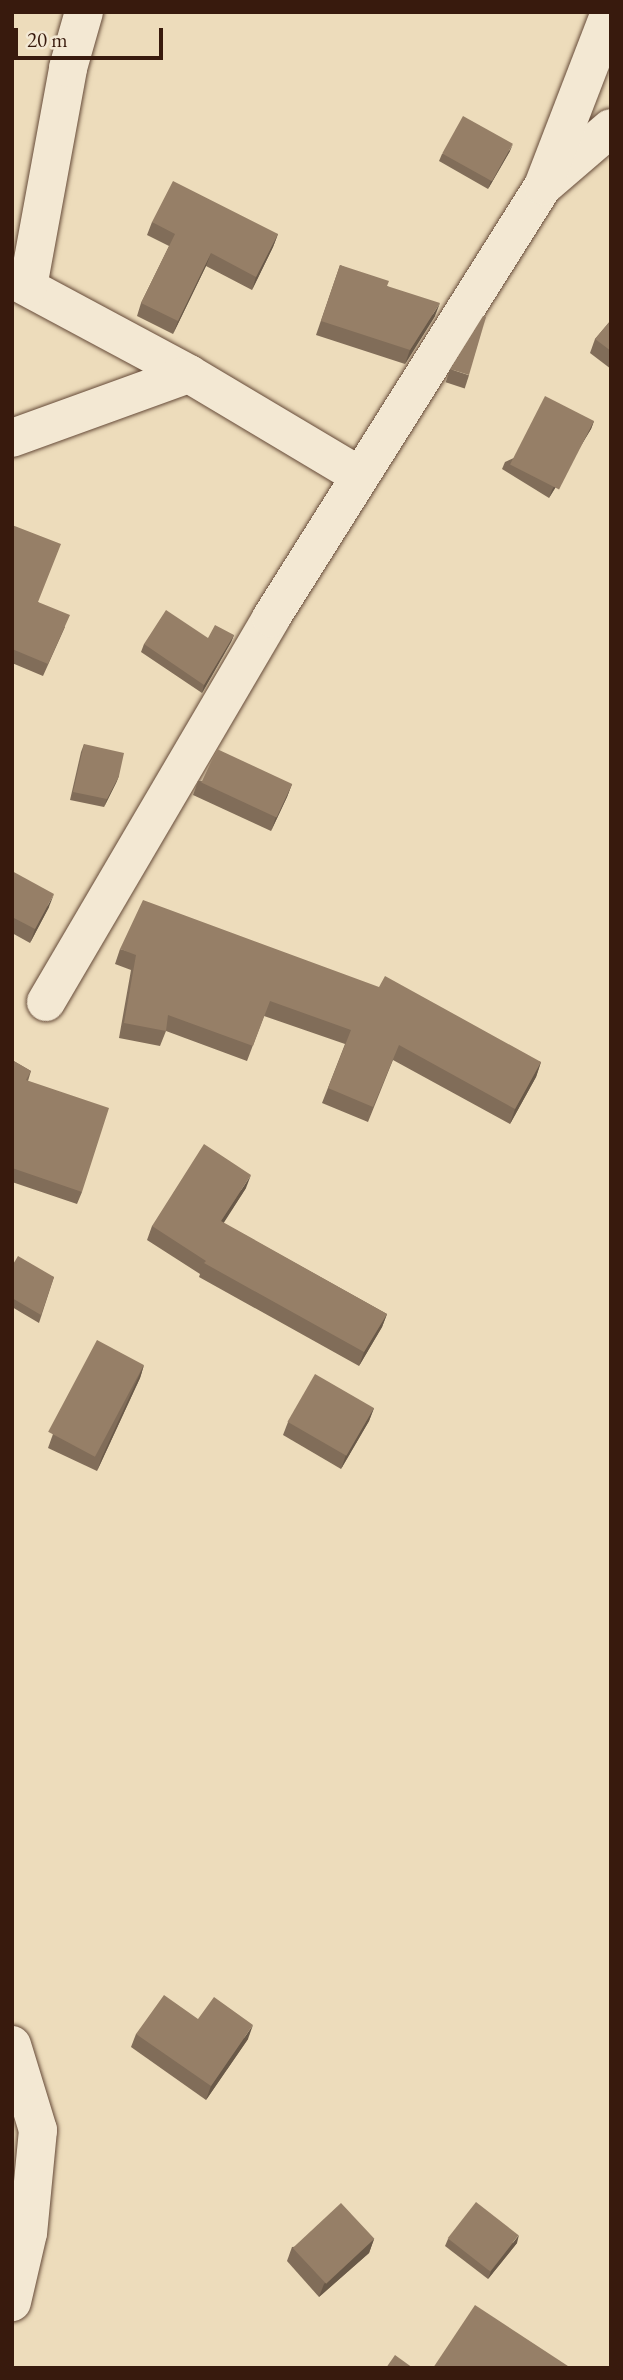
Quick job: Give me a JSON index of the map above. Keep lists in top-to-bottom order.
{
  "scale_bar": "20 m"
}
